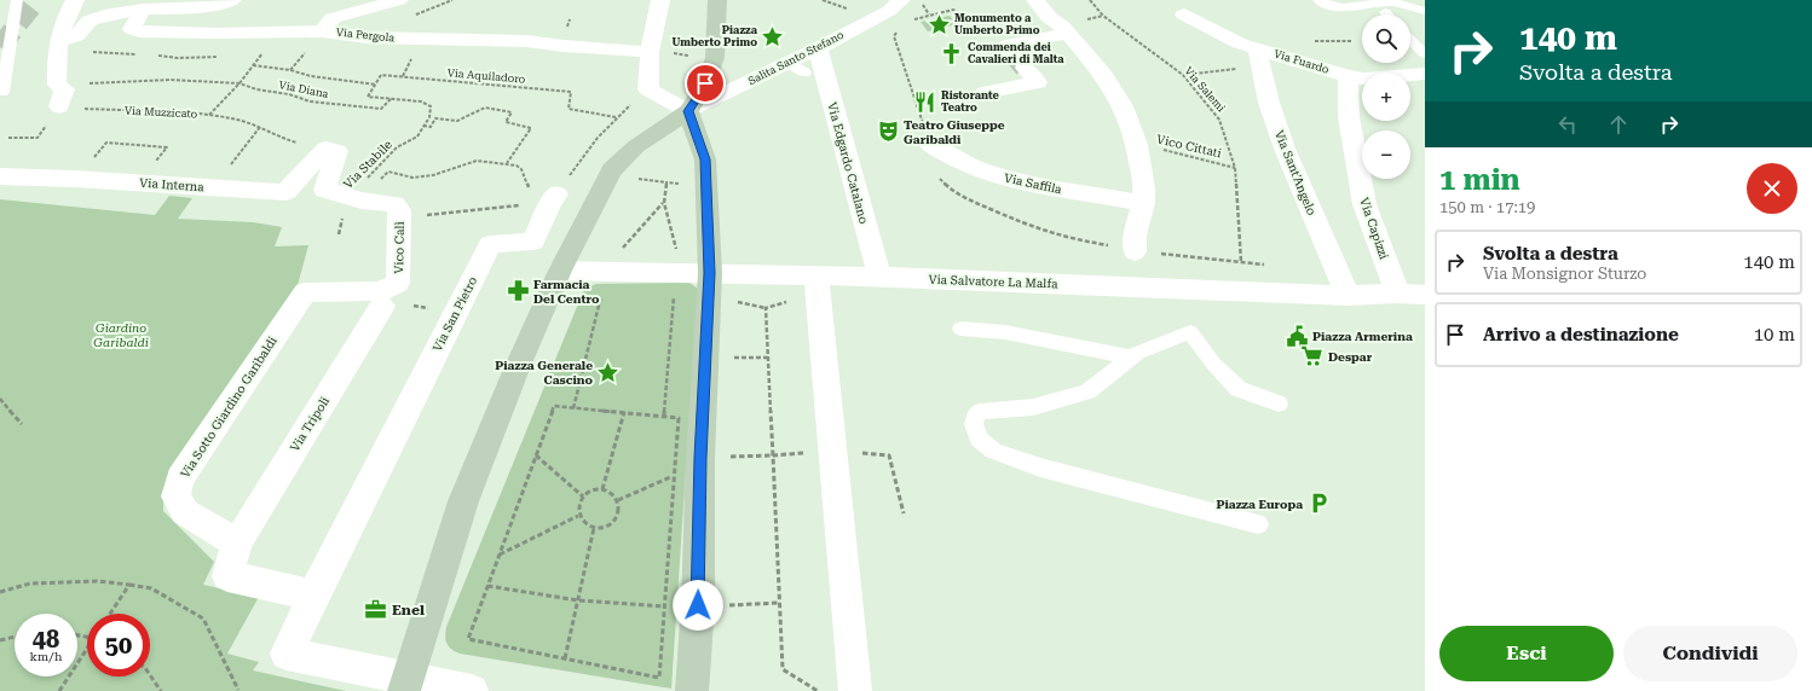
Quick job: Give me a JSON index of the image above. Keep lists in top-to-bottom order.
{
  "streets": {
    "street": [
      "Via Pergola",
      "Salita Santo Stefano",
      "Via Fuardo",
      "Via Edgardo Catalano",
      "Via Sant'Angelo",
      "Via Saffila",
      "Via Interna",
      "Via Capizzi",
      "Vico Calì",
      "Via Salvatore La Malfa",
      "Via San Pietro",
      "Via Sotto Giardino Garibaldi",
      "Via Tripoli"
    ],
    "path": [
      "Via Aquiladoro",
      "Via Diana",
      "Via Salemi",
      "Via Muzzicato",
      "Vico Cittati",
      "Via Stabile"
    ]
  },
  "crossings": [
    ["Salita Santo Stefano", "Via Edgardo Catalano"],
    ["Via Fuardo", "Via Sant'Angelo"],
    ["Via Fuardo", "Via Capizzi"],
    ["Via Salemi", "Vico Cittati"],
    ["Via Salemi", "Via Salvatore La Malfa"],
    ["Via Muzzicato", "Via Interna"],
    ["Via Edgardo Catalano", "Via Salvatore La Malfa"],
    ["Via Stabile", "Vico Calì"],
    ["Via Sant'Angelo", "Via Salvatore La Malfa"],
    ["Via Capizzi", "Via Salvatore La Malfa"],
    ["Vico Calì", "Via Sotto Giardino Garibaldi"],
    ["Vico Calì", "Via Tripoli"],
    ["Via Sotto Giardino Garibaldi", "Via Tripoli"]
  ],
  "parks": ["Giardino Garibaldi"],
  "places": {
    "place": ["Monumento a Umberto Primo", "Piazza Umberto Primo", "Piazza Generale Cascino"],
    "church": ["Commenda dei Cavalieri di Malta"],
    "restaurant": ["Ristorante Teatro"],
    "theatre": ["Teatro Giuseppe Garibaldi"],
    "pharmacy": ["Farmacia Del Centro"],
    "public building": ["Piazza Armerina"],
    "supermarket": ["Despar"],
    "parking": ["Piazza Europa"],
    "office": ["Enel"]
  },
  "page": {
    "turn": ["140 m", "Svolta a destra"],
    "map_buttons": ["+", "−"],
    "heading": ["1 min", "150 m · 17:19"],
    "list": [
      {
        "name": "Svolta a destra",
        "note": "Via Monsignor Sturzo",
        "value": "140 m"
      },
      {
        "name": "Arrivo a destinazione",
        "value": "10 m"
      }
    ],
    "speed": "48 km/h",
    "limit": "50",
    "buttons": ["Esci", "Condividi"]
  }
}
